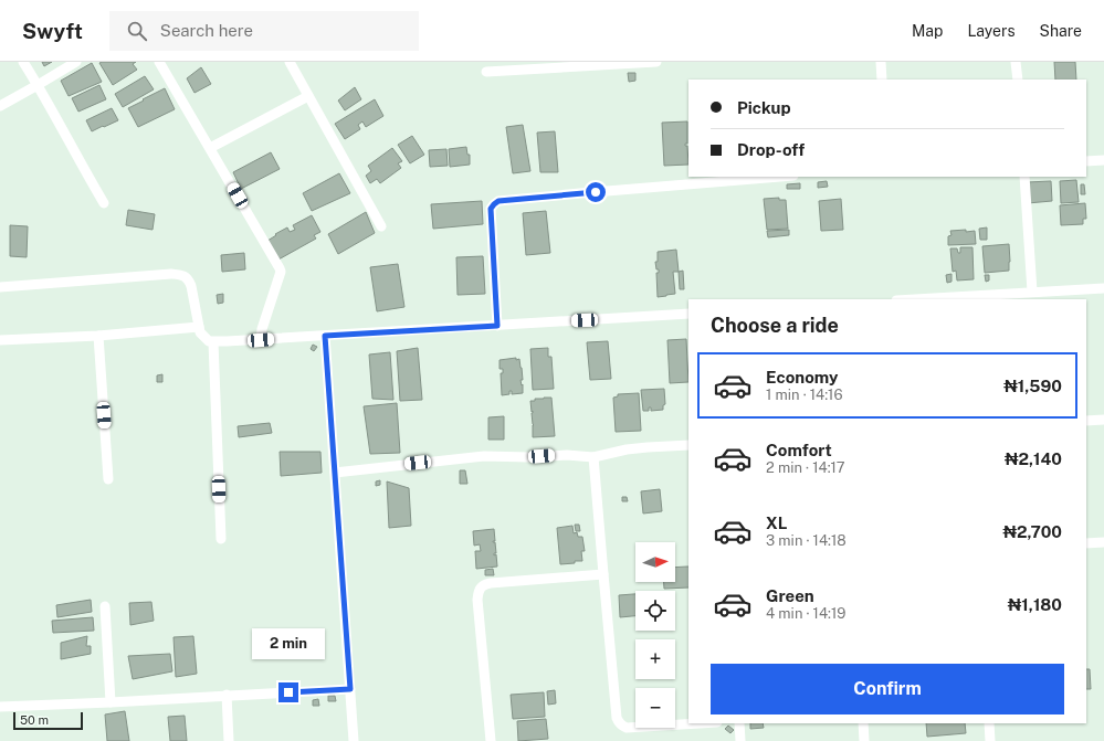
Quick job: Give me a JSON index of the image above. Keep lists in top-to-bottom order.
{
  "scale_bar": "50 m",
  "north": "right",
  "page": {
    "header": "Swyft",
    "search": "Search here",
    "nav": ["Map", "Layers", "Share"],
    "banner": ["Pickup", "Drop-off"],
    "heading": "Choose a ride",
    "list": [
      {
        "name": "Economy",
        "note": "1 min · 14:16",
        "value": "₦1,590"
      },
      {
        "name": "Comfort",
        "note": "2 min · 14:17",
        "value": "₦2,140"
      },
      {
        "name": "XL",
        "note": "3 min · 14:18",
        "value": "₦2,700"
      },
      {
        "name": "Green",
        "note": "4 min · 14:19",
        "value": "₦1,180"
      }
    ],
    "map_buttons": ["+", "−"],
    "bubble": "2 min",
    "buttons": "Confirm",
    "scale": "50 m"
  }
}
